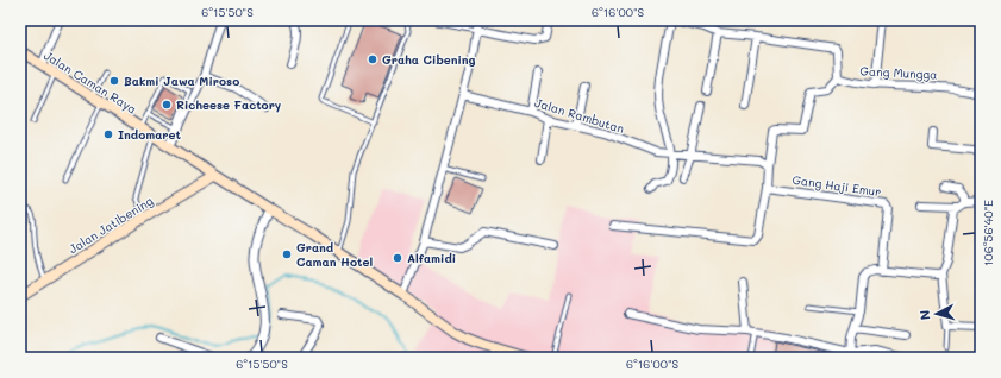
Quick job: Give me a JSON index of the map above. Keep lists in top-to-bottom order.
{
  "streets": {
    "main road": ["Jalan Caman Raya", "Jalan Jatibening"],
    "street": ["Gang Mungga", "Jalan Rambutan", "Gang Haji Emur"]
  },
  "crossings": [
    ["Jalan Caman Raya", "Jalan Jatibening"]
  ],
  "places": [
    "Graha Cibening",
    "Bakmi Jawa Miroso",
    "Richeese Factory",
    "Indomaret",
    "Grand Caman Hotel",
    "Alfamidi"
  ],
  "north": "left",
  "coordinates": ["6°15'50\"S", "6°16'00\"S", "106°56'40\"E"]
}
